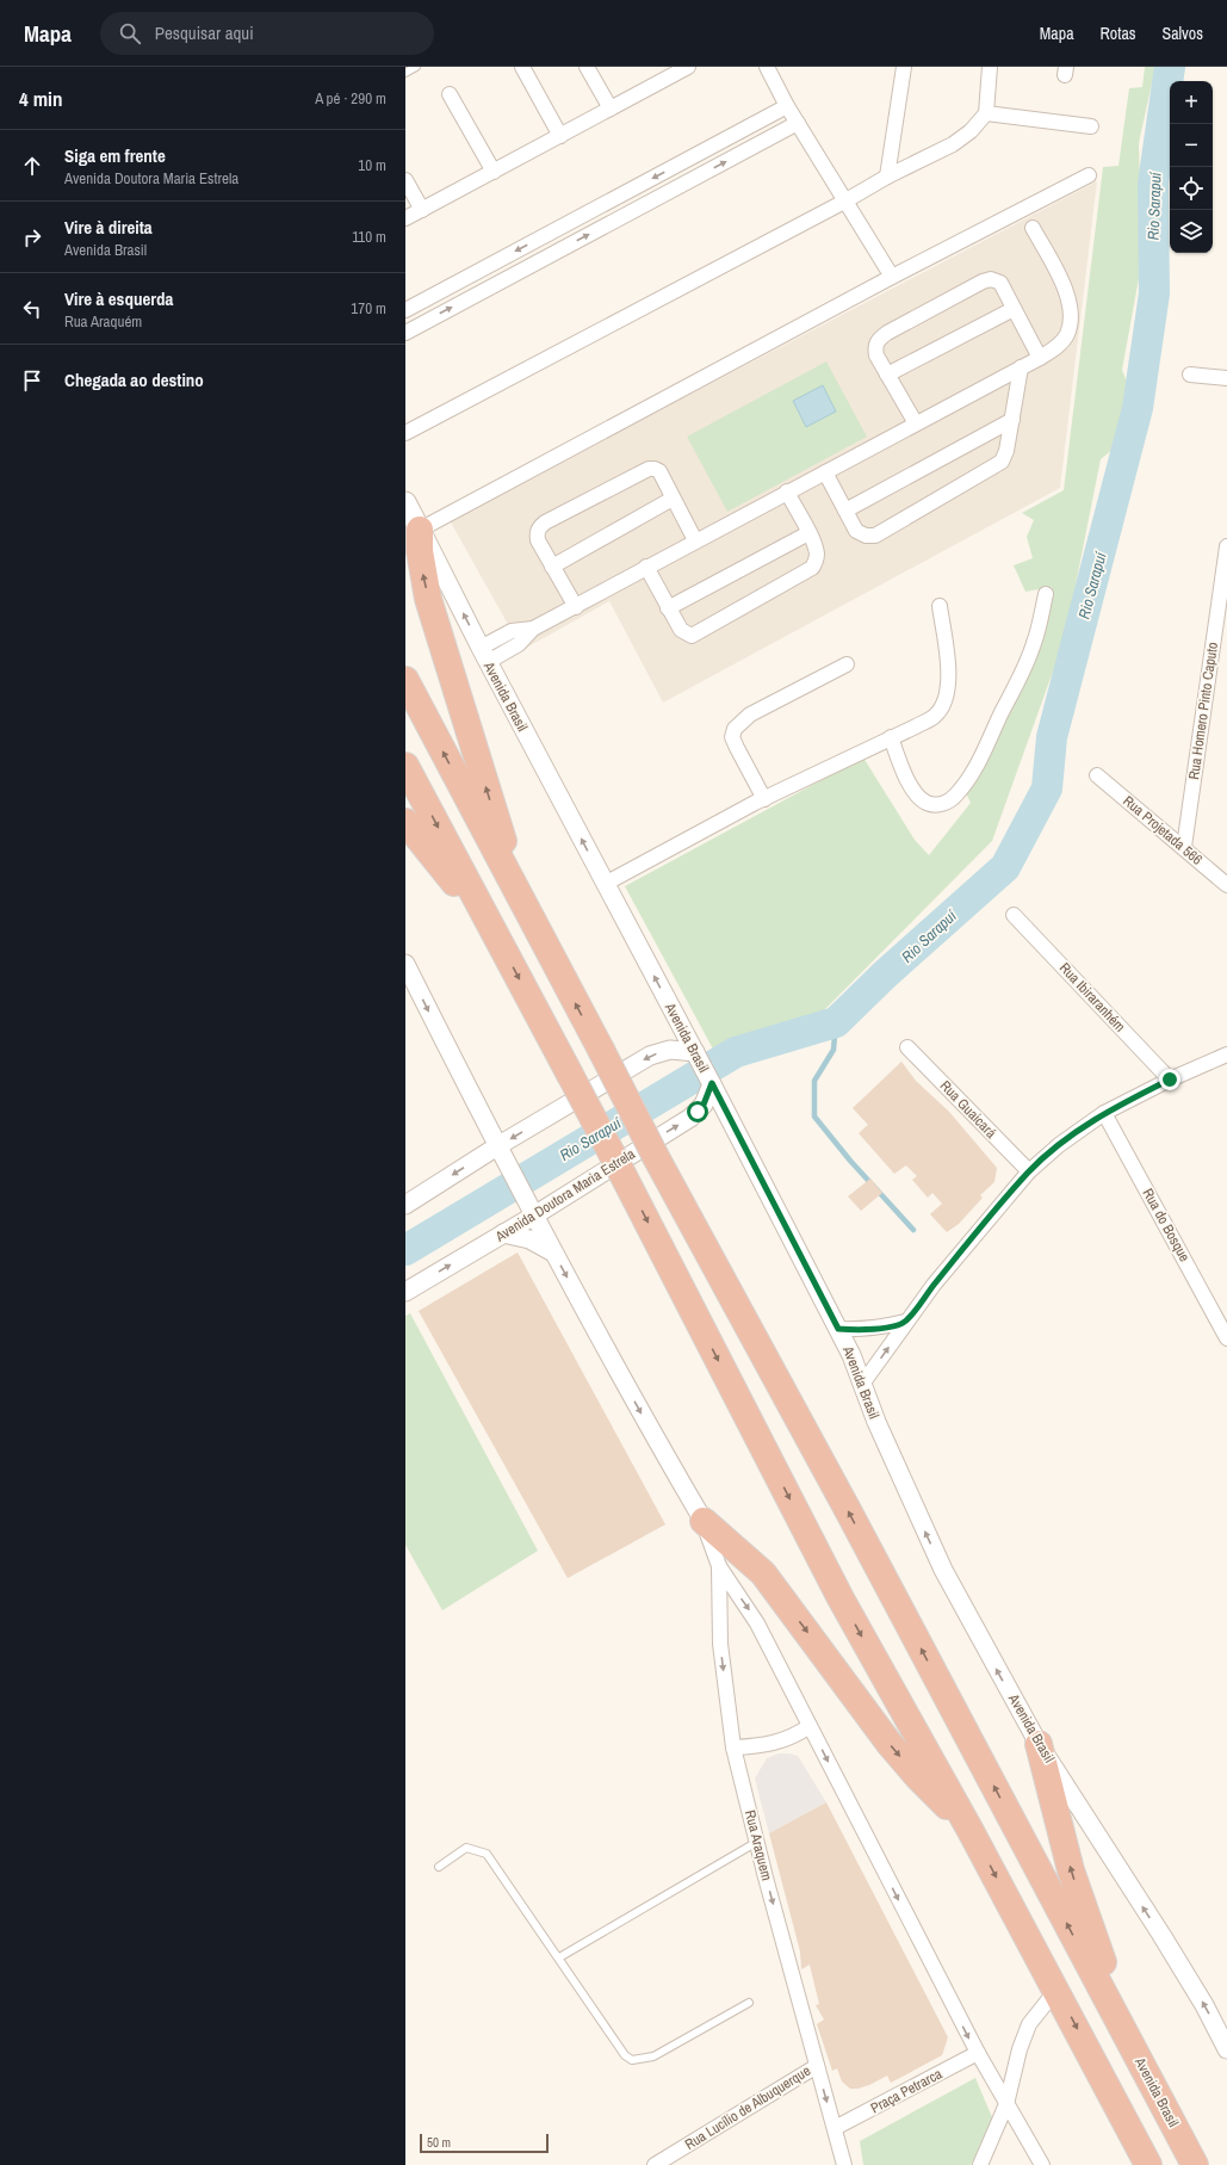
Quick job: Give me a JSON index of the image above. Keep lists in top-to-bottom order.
{
  "streets": {
    "highway": ["Avenida Brasil"],
    "street": [
      "Rua Homero Pinto Caputo",
      "Rua Projetada 566",
      "Rua Ibiraranhém",
      "Rua Guaicará",
      "Avenida Doutora Maria Estrela",
      "Rua do Bosque",
      "Rua Araquem",
      "Praça Petrarca",
      "Rua Lucílio de Albuquerque"
    ]
  },
  "crossings": [
    ["Avenida Brasil", "Avenida Doutora Maria Estrela"],
    ["Rua Homero Pinto Caputo", "Rua Projetada 566"],
    ["Rua Araquem", "Praça Petrarca"],
    ["Rua Araquem", "Rua Lucílio de Albuquerque"]
  ],
  "one_way": ["Avenida Brasil"],
  "water": ["Rio Sarapuí"],
  "scale_bar": "50 m",
  "page": {
    "header": "Mapa",
    "search": "Pesquisar aqui",
    "nav": ["Mapa", "Rotas", "Salvos"],
    "heading": ["4 min", "A pé · 290 m"],
    "map_buttons": ["+", "−"],
    "list": [
      ["Siga em frente", "Avenida Doutora Maria Estrela", "10 m"],
      ["Vire à direita", "Avenida Brasil", "110 m"],
      ["Vire à esquerda", "Rua Araquém", "170 m"],
      "Chegada ao destino"
    ],
    "scale": "50 m"
  }
}
